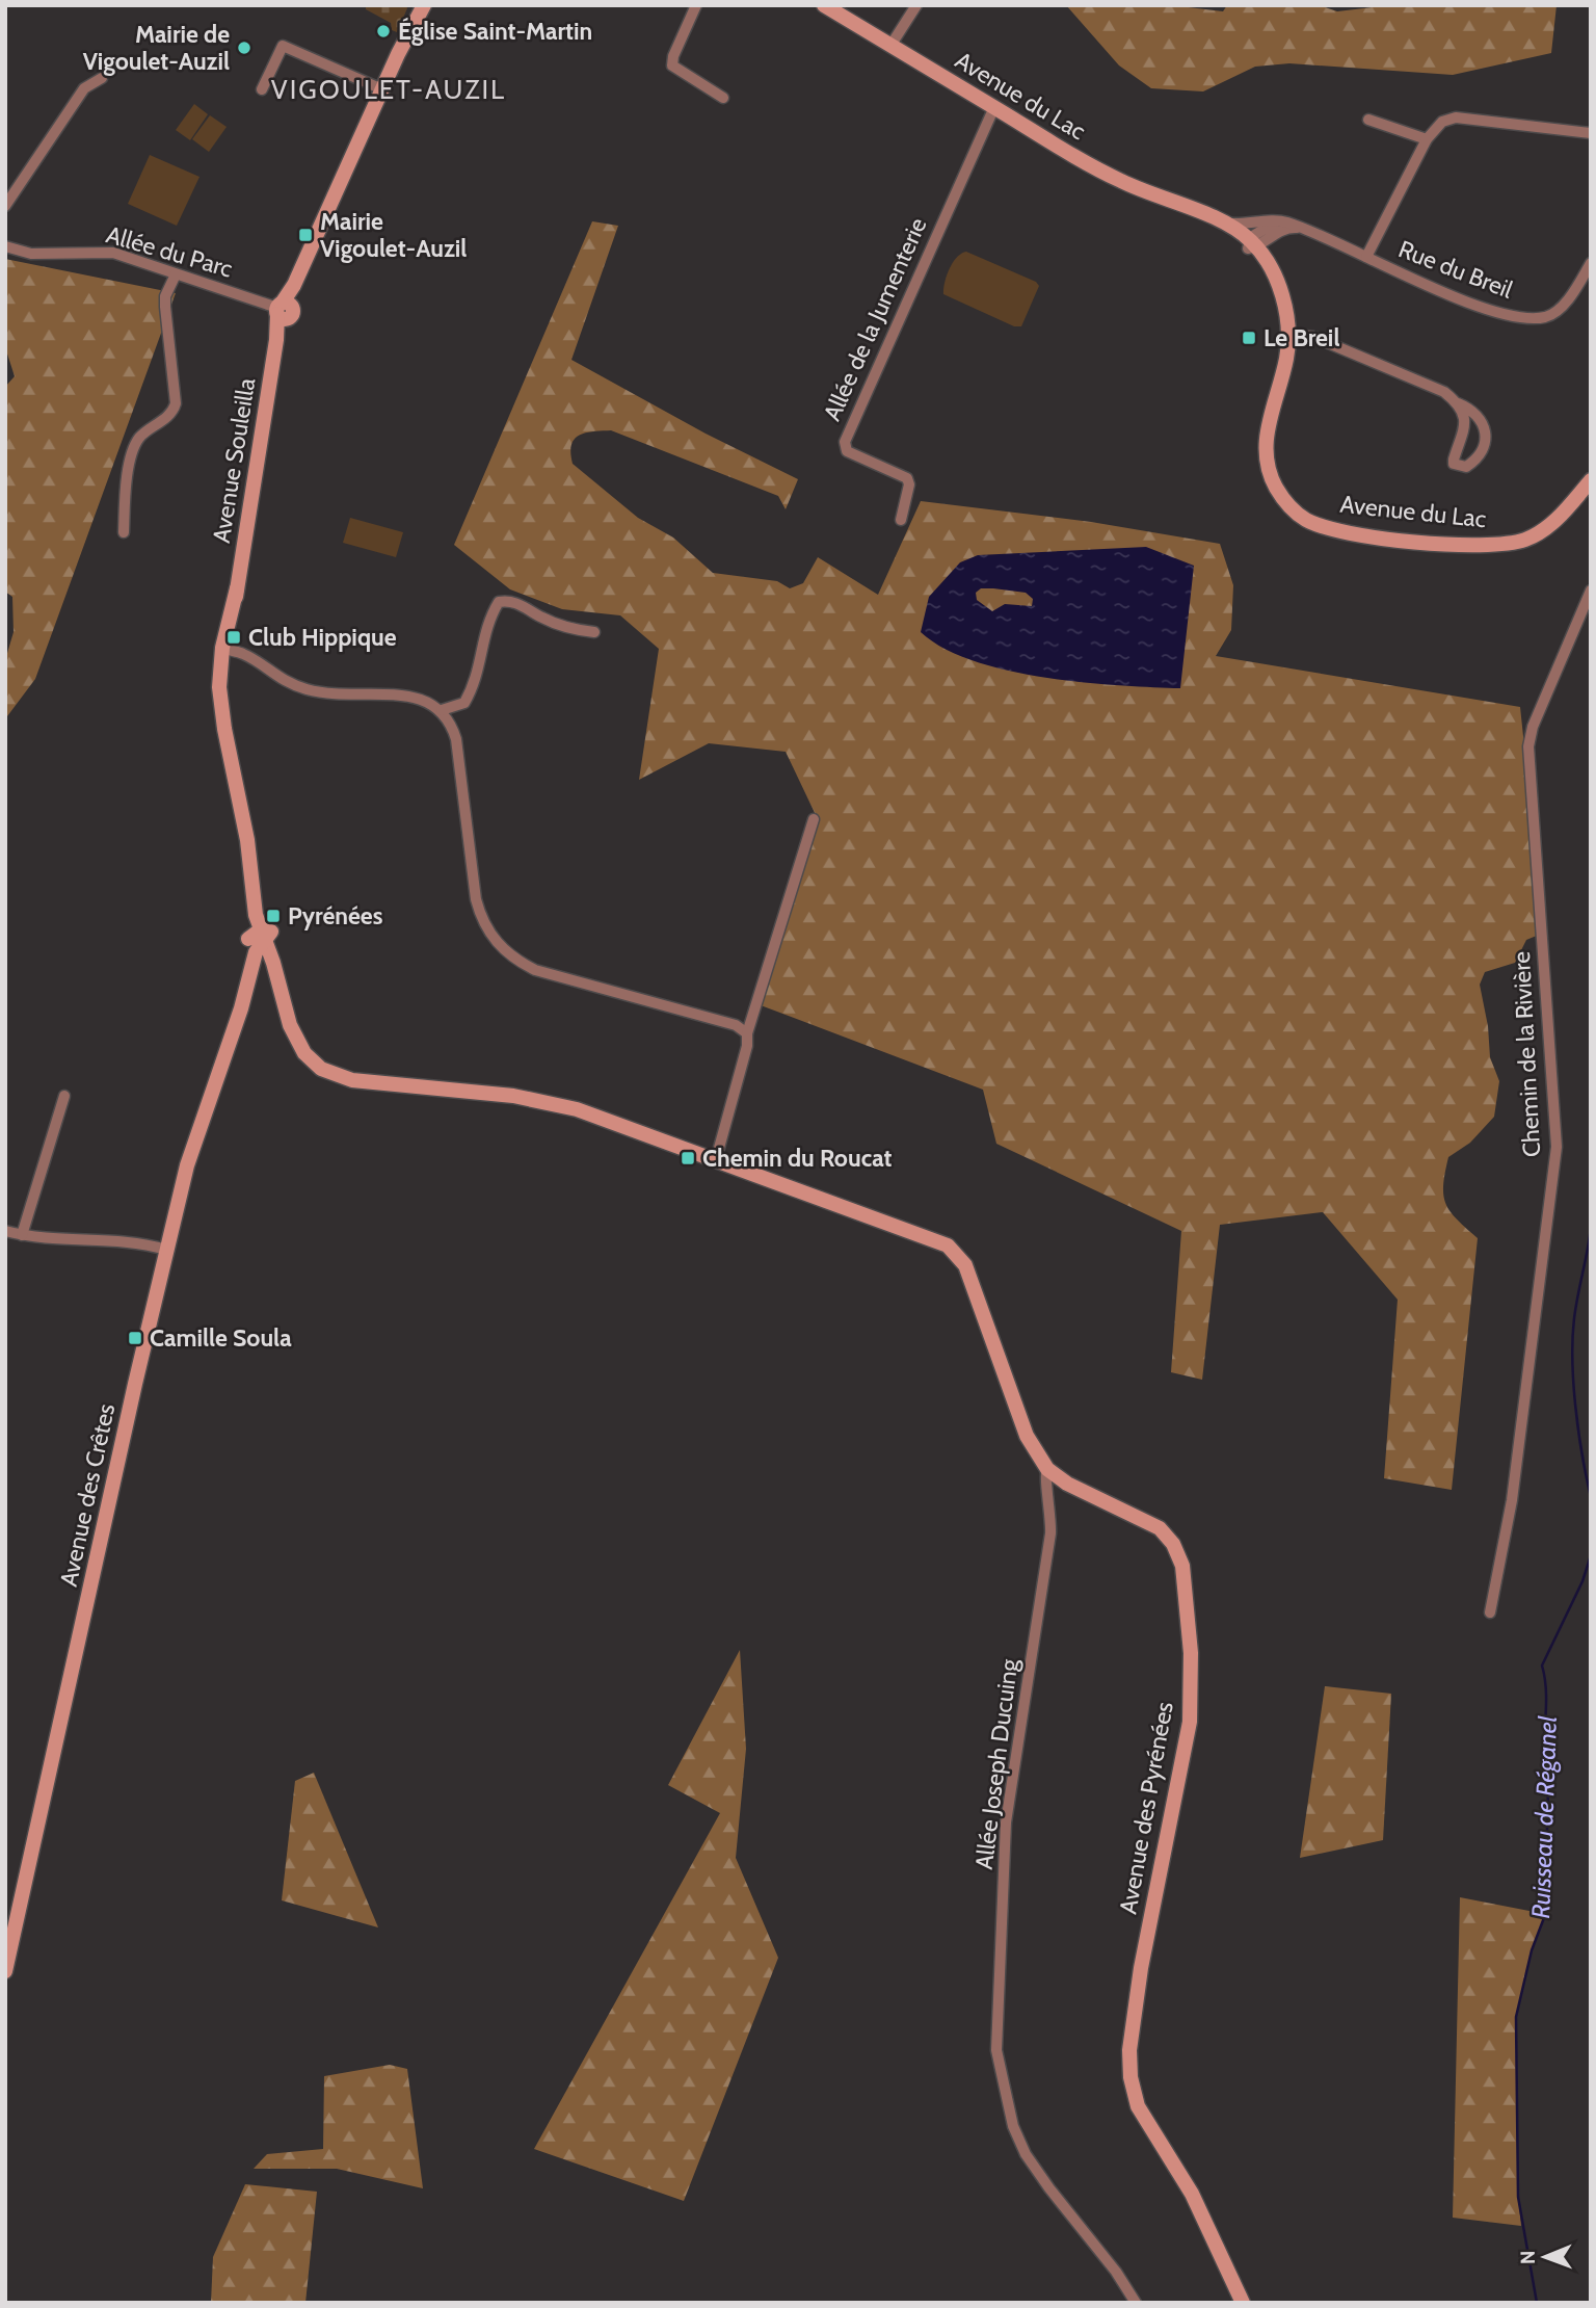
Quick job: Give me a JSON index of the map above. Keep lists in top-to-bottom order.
{
  "streets": {
    "street": [
      "Avenue du Lac",
      "Allée du Parc",
      "Rue du Breil",
      "Allée de la Jumenterie",
      "Avenue Souleilla",
      "Chemin de la Rivière",
      "Avenue des Crêtes",
      "Allée Joseph Ducuing",
      "Avenue des Pyrénées"
    ]
  },
  "crossings": [
    ["Avenue du Lac", "Rue du Breil"],
    ["Avenue du Lac", "Allée de la Jumenterie"],
    ["Allée du Parc", "Avenue Souleilla"],
    ["Avenue Souleilla", "Avenue des Pyrénées"],
    ["Avenue des Crêtes", "Avenue des Pyrénées"],
    ["Allée Joseph Ducuing", "Avenue des Pyrénées"]
  ],
  "districts": ["VIGOULET-AUZIL"],
  "water": ["Ruisseau de Réganel"],
  "places": {
    "other": ["Église Saint-Martin", "Mairie de Vigoulet-Auzil"],
    "transit": [
      "Mairie Vigoulet-Auzil",
      "Le Breil",
      "Club Hippique",
      "Pyrénées",
      "Chemin du Roucat",
      "Camille Soula"
    ]
  },
  "north": "left"
}
